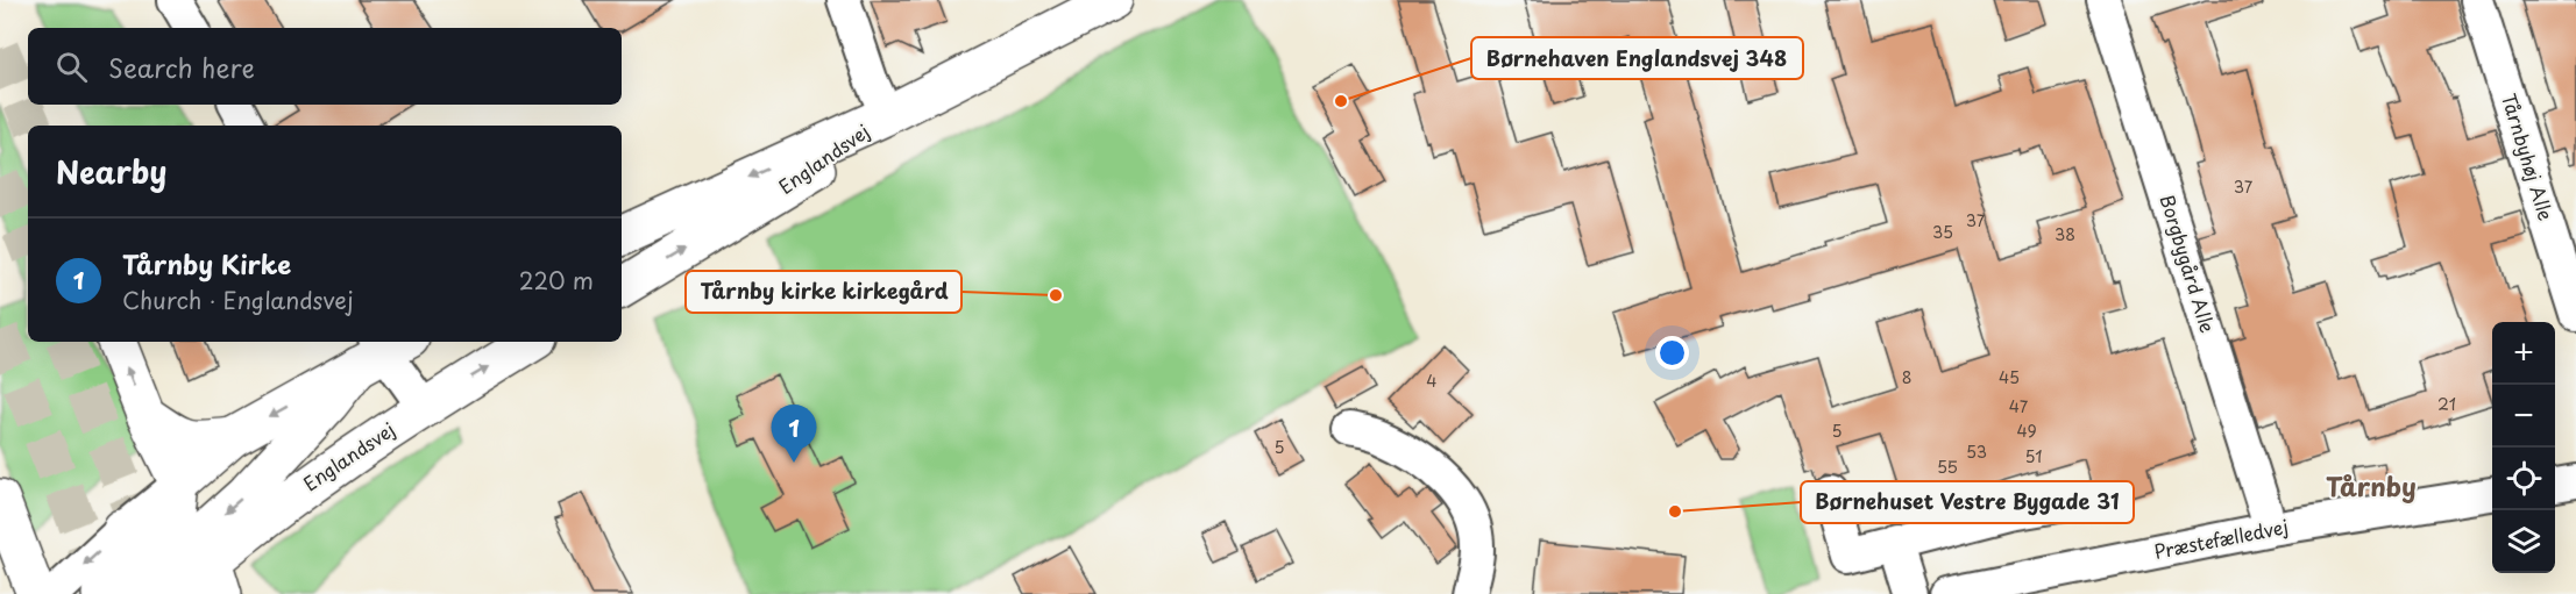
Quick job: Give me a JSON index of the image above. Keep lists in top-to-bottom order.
{
  "streets": {
    "main road": ["Englandsvej"],
    "street": ["Tårnbyhøj Alle", "Borgbygård Alle", "Præstefælledvej"]
  },
  "crossings": [
    ["Borgbygård Alle", "Præstefælledvej"]
  ],
  "districts": ["Tårnby"],
  "places": ["Børnehaven Englandsvej 348", "Tårnby kirke kirkegård", "Børnehuset Vestre Bygade 31"],
  "house_numbers": [
    "37",
    "37",
    "35",
    "38",
    "8",
    "45",
    "4",
    "21",
    "47",
    "5",
    "49",
    "5",
    "53",
    "51",
    "55"
  ],
  "page": {
    "search": "Search here",
    "heading": "Nearby",
    "list": [
      {
        "mark": "1",
        "name": "Tårnby Kirke",
        "note": "Church · Englandsvej",
        "value": "220 m"
      }
    ],
    "map_buttons": ["+", "−"],
    "pins": "1"
  }
}
